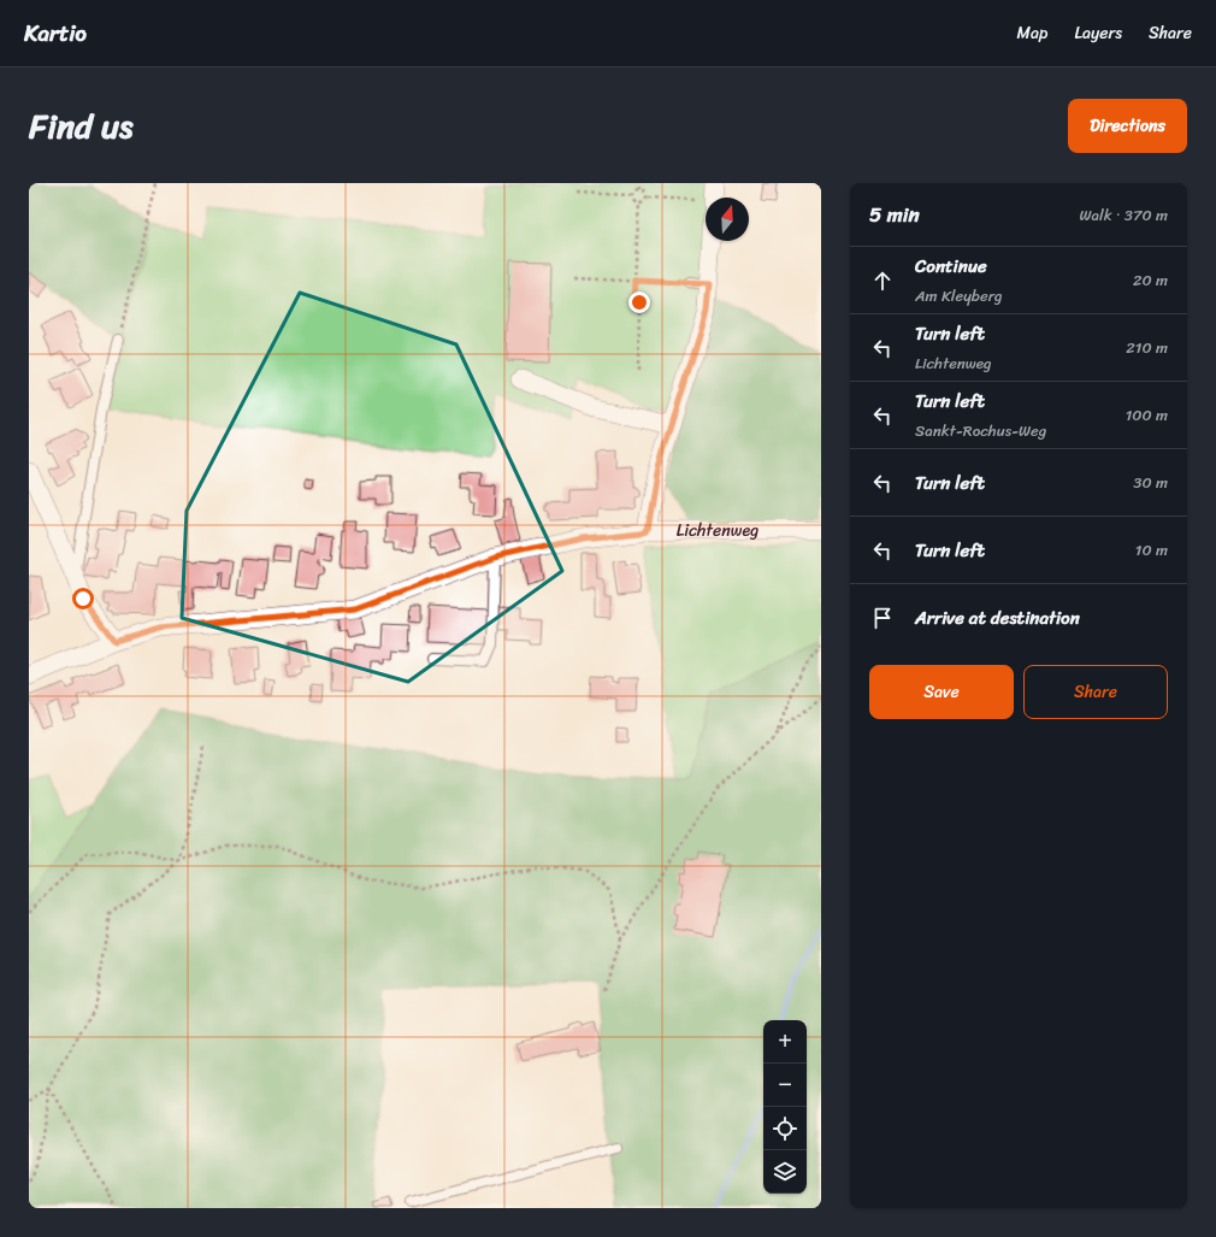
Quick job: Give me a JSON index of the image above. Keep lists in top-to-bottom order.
{
  "streets": {
    "street": ["Lichtenweg"]
  },
  "north": "top",
  "page": {
    "header": "Kartio",
    "nav": ["Map", "Layers", "Share"],
    "title": "Find us",
    "buttons": [
      "Directions",
      ["Save", "Share"]
    ],
    "heading": ["5 min", "Walk · 370 m"],
    "list": [
      ["Continue", "Am Kleyberg", "20 m"],
      ["Turn left", "Lichtenweg", "210 m"],
      ["Turn left", "Sankt-Rochus-Weg", "100 m"],
      ["Turn left", "30 m"],
      ["Turn left", "10 m"],
      "Arrive at destination"
    ],
    "map_buttons": ["+", "−"]
  }
}
